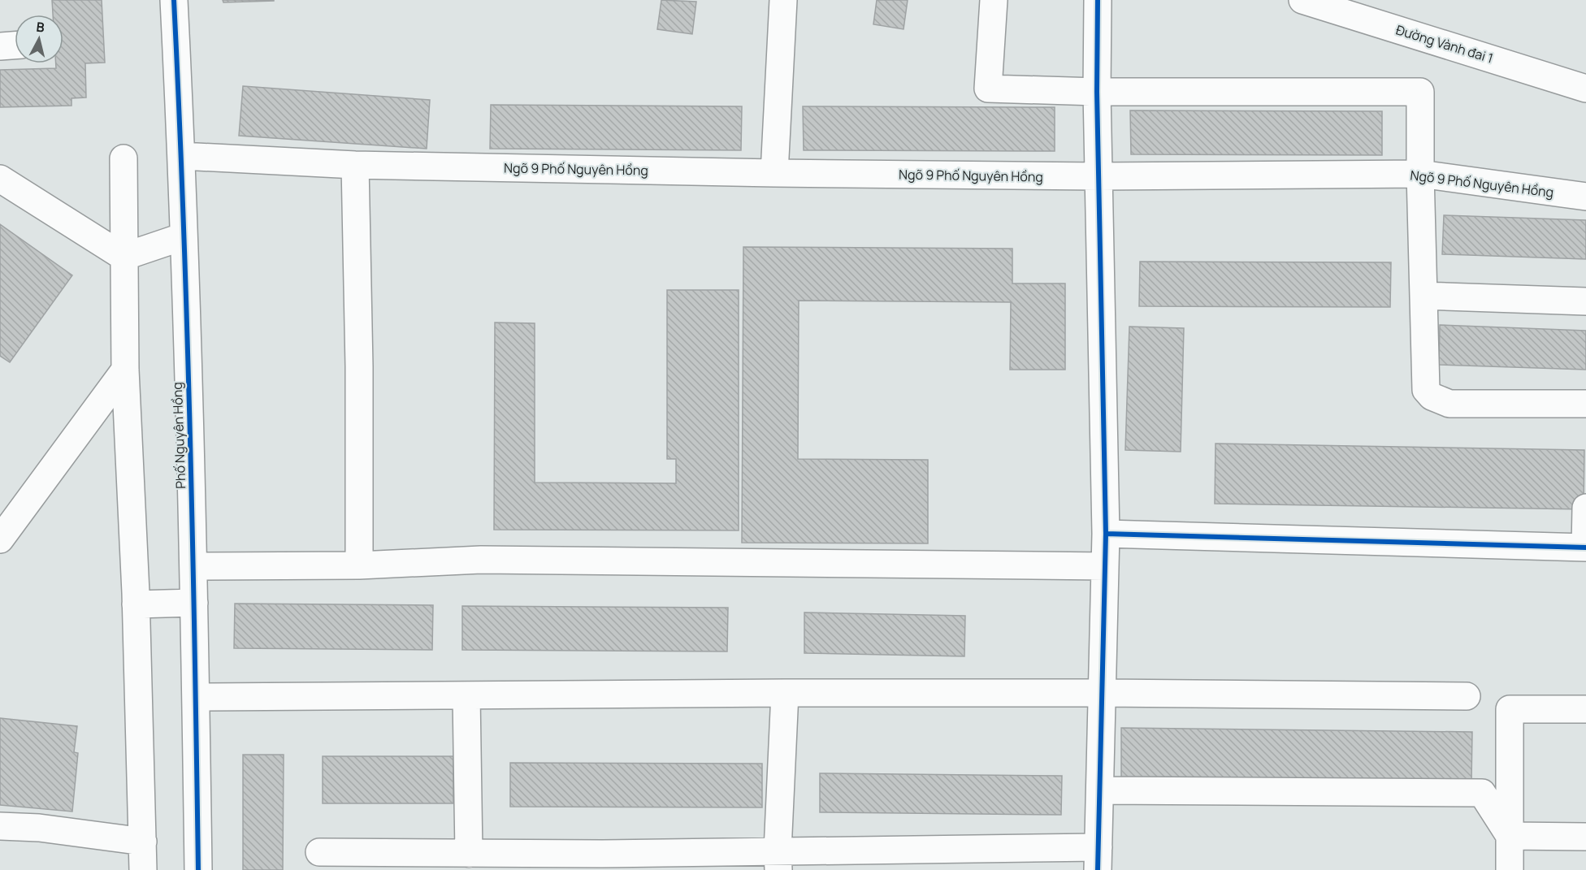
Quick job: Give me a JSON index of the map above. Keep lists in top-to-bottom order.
{
  "streets": {
    "street": ["Đường Vành đai 1", "Ngõ 9 Phố Nguyên Hồng", "Phố Nguyên Hồng"]
  },
  "crossings": [
    ["Ngõ 9 Phố Nguyên Hồng", "Phố Nguyên Hồng"]
  ],
  "north": "top"
}
